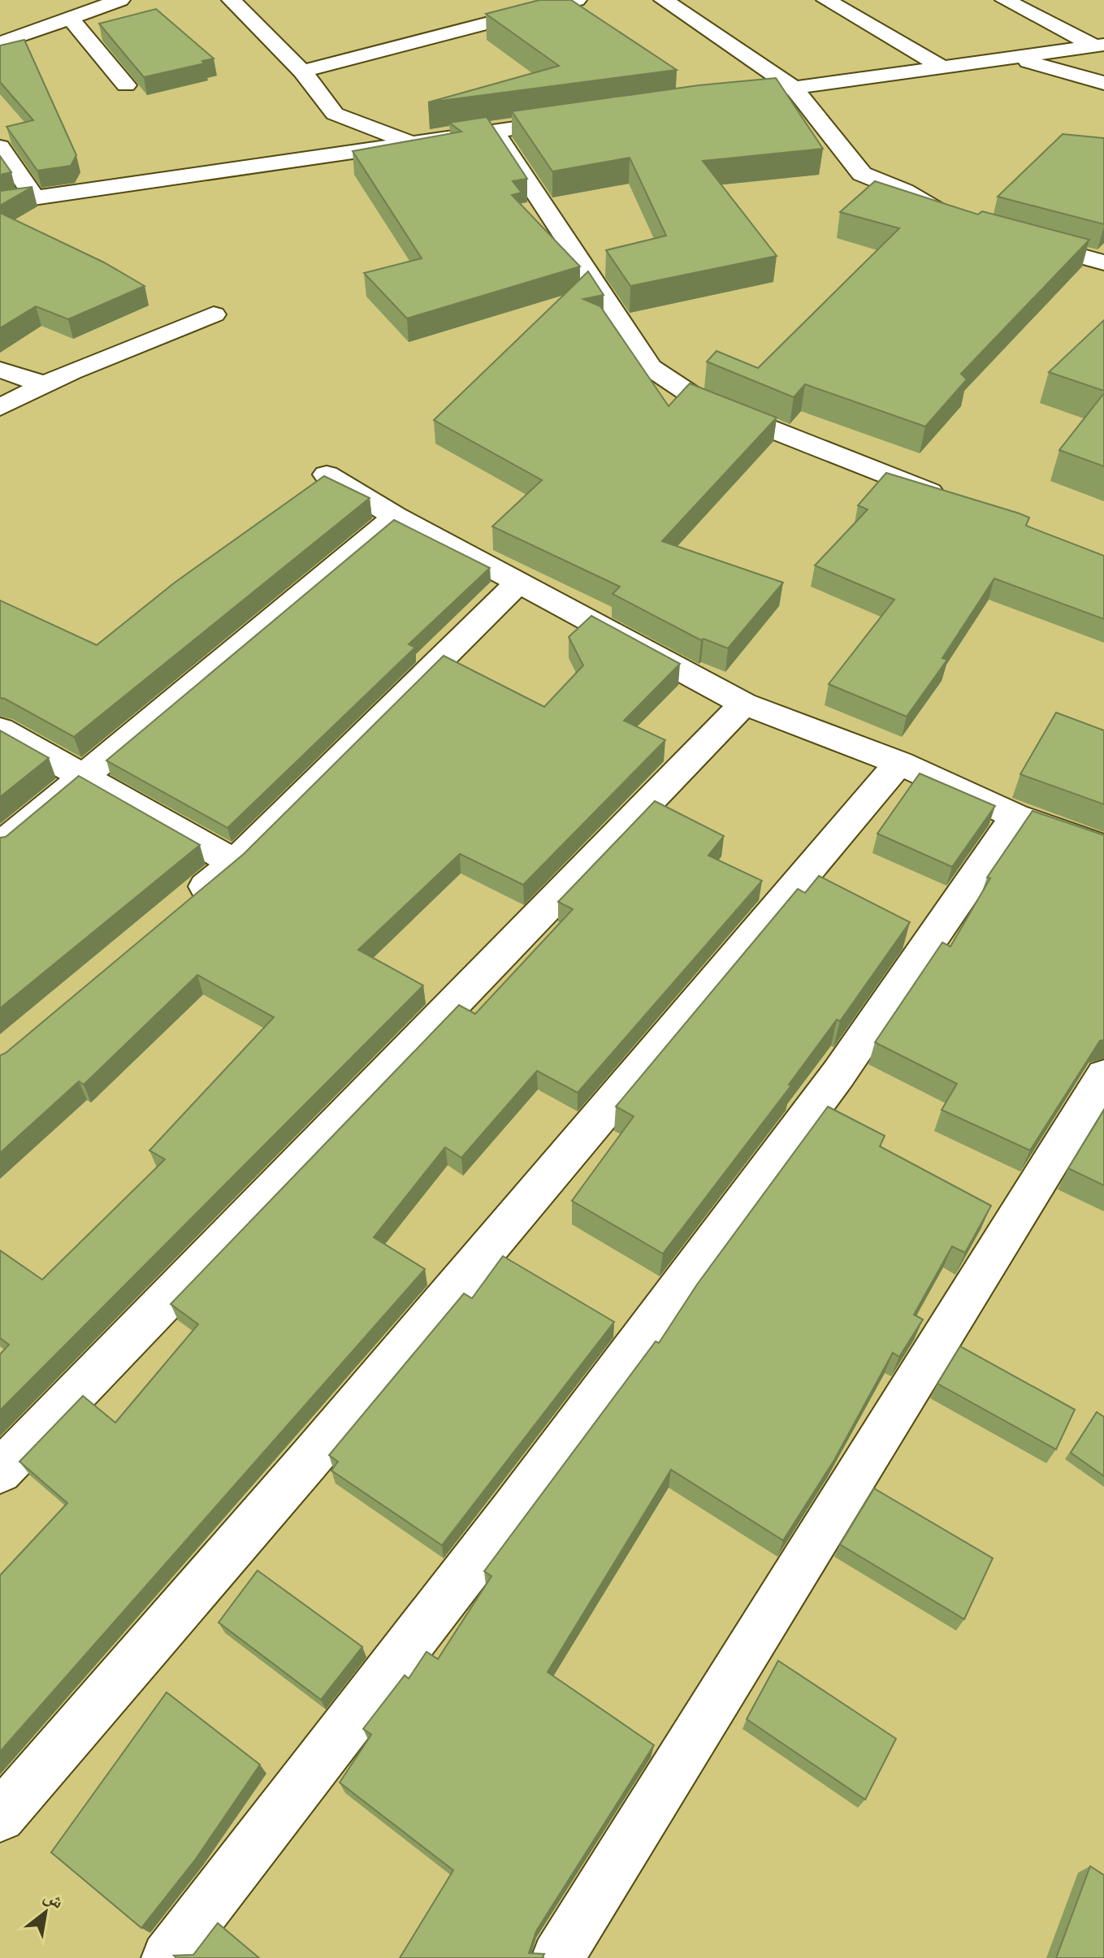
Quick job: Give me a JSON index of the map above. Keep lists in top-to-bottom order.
{
  "north": "top right"
}
